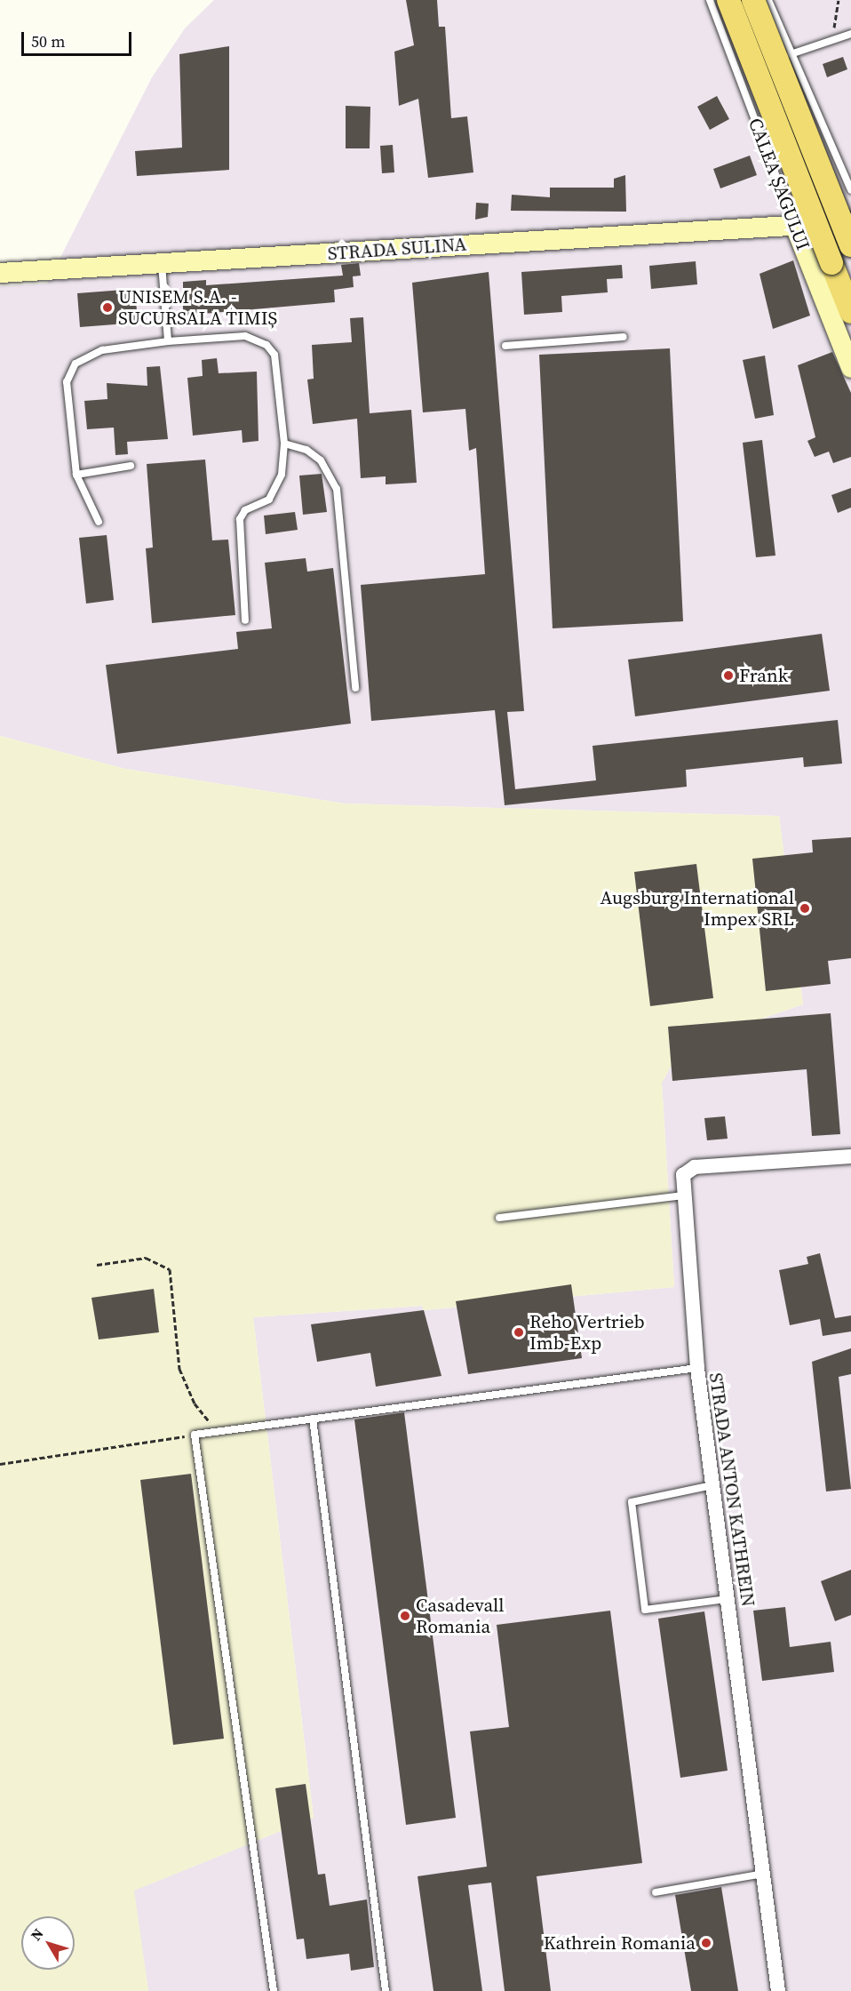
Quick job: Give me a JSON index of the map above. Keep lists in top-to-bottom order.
{
  "streets": {
    "main road": ["CALEA ȘAGULUI"],
    "street": ["STRADA SULINA", "STRADA ANTON KATHREIN"]
  },
  "crossings": [
    ["CALEA ȘAGULUI", "STRADA SULINA"]
  ],
  "places": [
    "UNISEM S.A. - SUCURSALA TIMIȘ",
    "Frank",
    "Augsburg International Impex SRL",
    "Reho Vertrieb Imb-Exp",
    "Casadevall Romania",
    "Kathrein Romania"
  ],
  "scale_bar": "50 m",
  "north": "top left"
}
